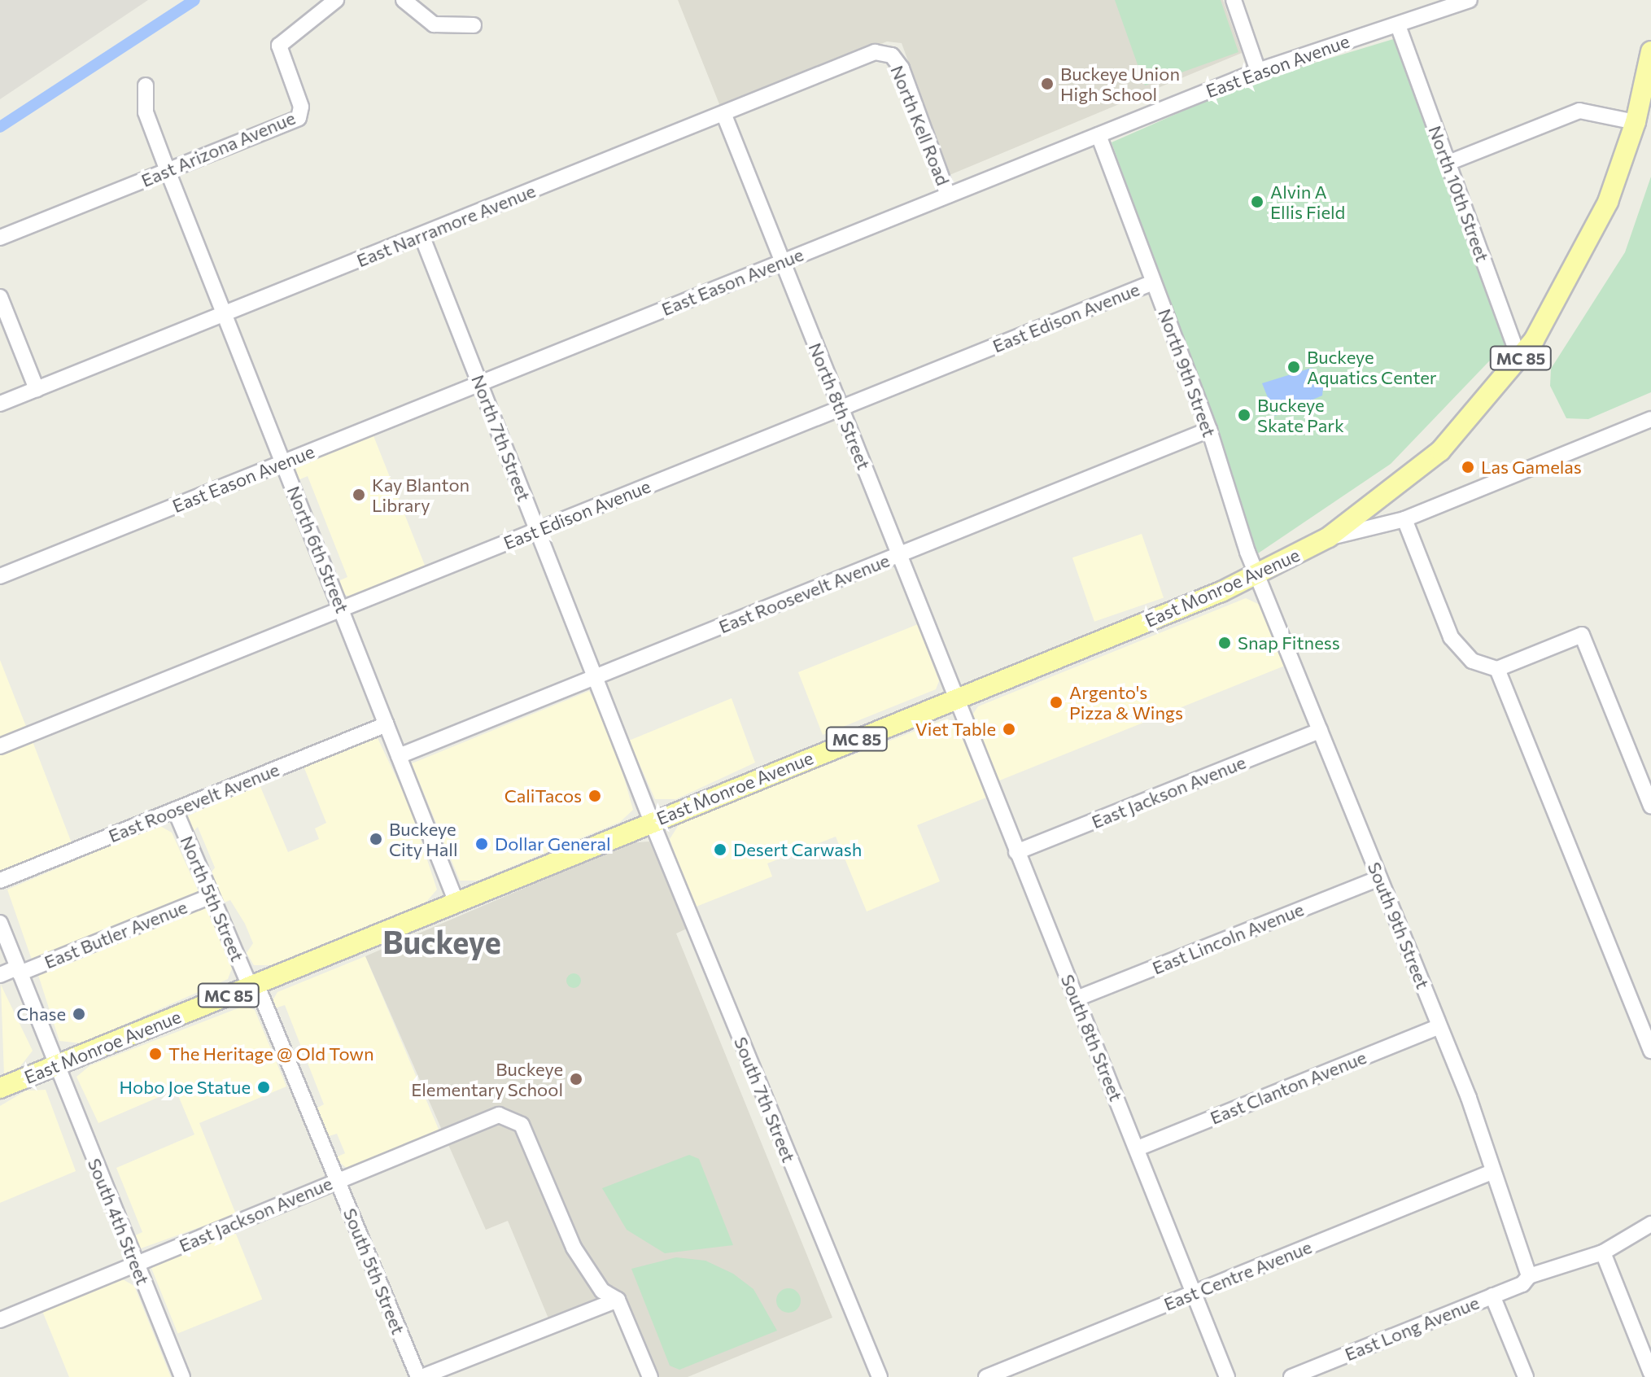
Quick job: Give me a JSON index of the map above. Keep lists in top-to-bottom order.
{
  "streets": {
    "main road": ["MC 85", "East Monroe Avenue"],
    "street": [
      "East Eason Avenue",
      "North Kell Road",
      "East Arizona Avenue",
      "North 10th Street",
      "East Narramore Avenue",
      "East Edison Avenue",
      "North 9th Street",
      "North 8th Street",
      "North 7th Street",
      "North 6th Street",
      "East Roosevelt Avenue",
      "East Jackson Avenue",
      "North 5th Street",
      "South 9th Street",
      "East Butler Avenue",
      "East Lincoln Avenue",
      "South 8th Street",
      "East Clanton Avenue",
      "South 7th Street",
      "South 4th Street",
      "South 5th Street",
      "East Centre Avenue",
      "East Long Avenue"
    ]
  },
  "crossings": [
    ["East Eason Avenue", "North Kell Road"],
    ["East Eason Avenue", "North 10th Street"],
    ["East Eason Avenue", "North 9th Street"],
    ["East Eason Avenue", "North 8th Street"],
    ["East Eason Avenue", "North 7th Street"],
    ["East Eason Avenue", "North 6th Street"],
    ["North Kell Road", "East Narramore Avenue"],
    ["East Arizona Avenue", "North 6th Street"],
    ["North 10th Street", "MC 85"],
    ["East Narramore Avenue", "North 8th Street"],
    ["East Narramore Avenue", "North 7th Street"],
    ["East Narramore Avenue", "North 6th Street"],
    ["East Edison Avenue", "North 9th Street"],
    ["East Edison Avenue", "North 8th Street"],
    ["East Edison Avenue", "North 7th Street"],
    ["East Edison Avenue", "North 6th Street"],
    ["MC 85", "East Monroe Avenue"],
    ["North 9th Street", "East Monroe Avenue"],
    ["North 9th Street", "East Roosevelt Avenue"],
    ["North 9th Street", "South 9th Street"],
    ["North 8th Street", "East Monroe Avenue"],
    ["North 8th Street", "East Roosevelt Avenue"],
    ["North 8th Street", "South 8th Street"],
    ["North 7th Street", "East Monroe Avenue"],
    ["North 7th Street", "East Roosevelt Avenue"],
    ["North 7th Street", "South 7th Street"],
    ["North 6th Street", "East Monroe Avenue"],
    ["North 6th Street", "East Roosevelt Avenue"],
    ["East Monroe Avenue", "North 5th Street"],
    ["East Monroe Avenue", "South 9th Street"],
    ["East Monroe Avenue", "South 8th Street"],
    ["East Monroe Avenue", "South 7th Street"],
    ["East Monroe Avenue", "South 4th Street"],
    ["East Monroe Avenue", "South 5th Street"],
    ["East Roosevelt Avenue", "North 5th Street"],
    ["East Jackson Avenue", "South 9th Street"],
    ["East Jackson Avenue", "South 8th Street"],
    ["East Jackson Avenue", "South 4th Street"],
    ["East Jackson Avenue", "South 5th Street"],
    ["North 5th Street", "East Butler Avenue"],
    ["North 5th Street", "South 5th Street"],
    ["South 9th Street", "East Lincoln Avenue"],
    ["South 9th Street", "East Clanton Avenue"],
    ["South 9th Street", "East Centre Avenue"],
    ["South 9th Street", "East Long Avenue"],
    ["East Butler Avenue", "South 4th Street"],
    ["East Lincoln Avenue", "South 8th Street"],
    ["South 8th Street", "East Clanton Avenue"],
    ["South 8th Street", "East Centre Avenue"]
  ],
  "districts": ["Buckeye"],
  "places": [
    "Buckeye Union High School",
    "Alvin A Ellis Field",
    "Buckeye Aquatics Center",
    "Buckeye Skate Park",
    "Las Gamelas",
    "Kay Blanton Library",
    "Snap Fitness",
    "Argento's Pizza & Wings",
    "Viet Table",
    "CaliTacos",
    "Buckeye City Hall",
    "Dollar General",
    "Desert Carwash",
    "Chase",
    "The Heritage @ Old Town",
    "Buckeye Elementary School",
    "Hobo Joe Statue"
  ]
}
